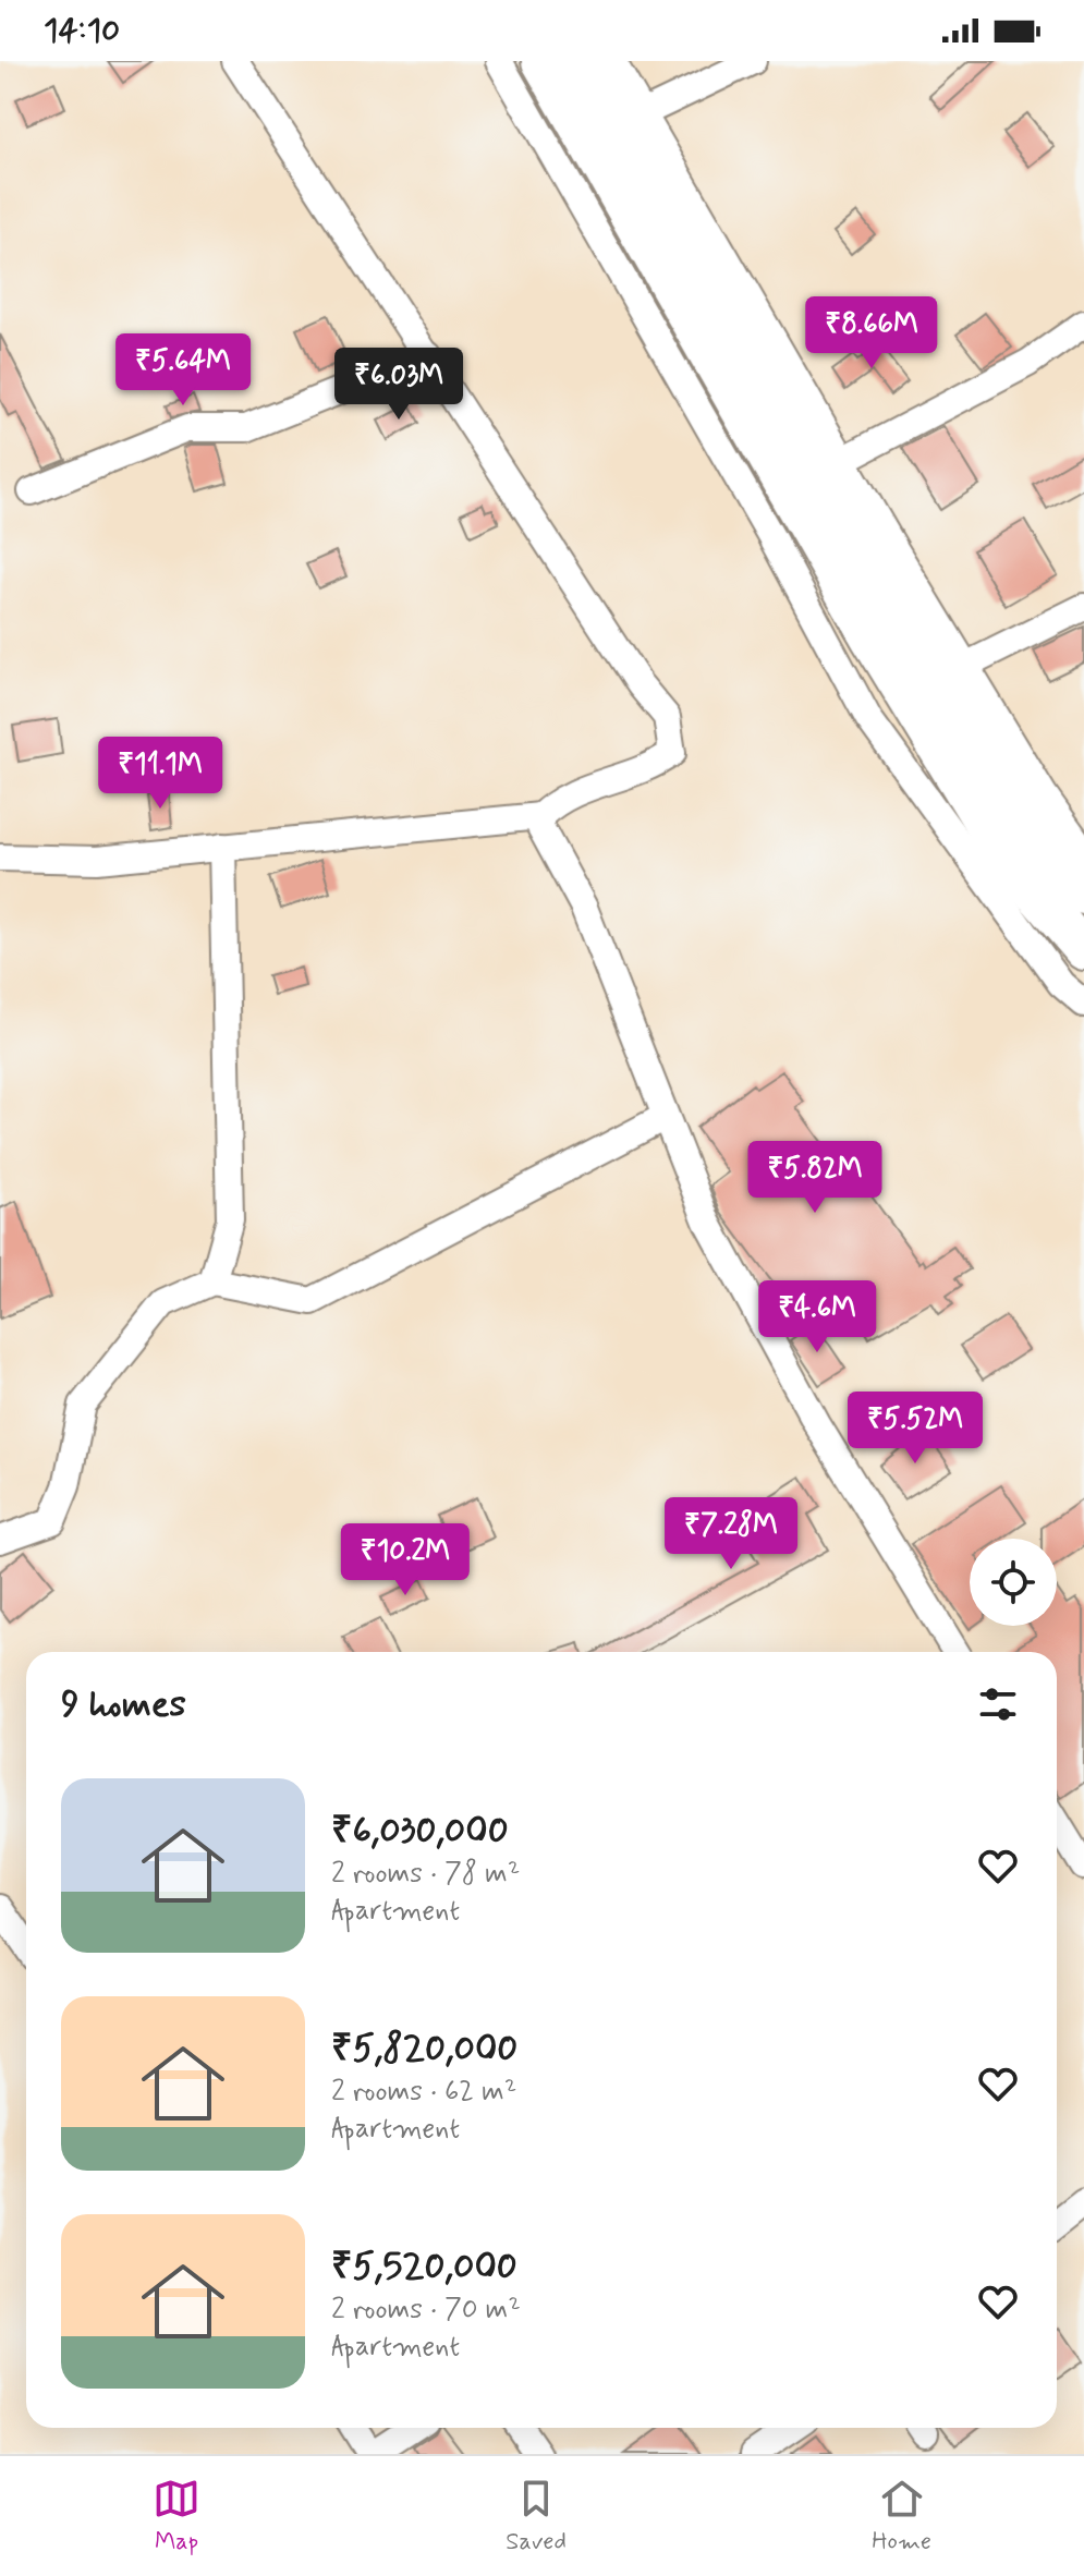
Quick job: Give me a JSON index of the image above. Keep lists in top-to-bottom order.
{
  "page": {
    "status": "14:10",
    "price": [
      "₹8.66M",
      "₹5.64M",
      "₹6.03M",
      "₹11.1M",
      "₹5.82M",
      "₹4.6M",
      "₹5.52M",
      "₹7.28M",
      "₹10.2M"
    ],
    "heading": "9 homes",
    "list": [
      {
        "name": "₹6,030,000",
        "note": "2 rooms · 78 m² · Apartment"
      },
      {
        "name": "₹5,820,000",
        "note": "2 rooms · 62 m² · Apartment"
      },
      {
        "name": "₹5,520,000",
        "note": "2 rooms · 70 m² · Apartment"
      }
    ],
    "tabs": ["Map", "Saved", "Home"]
  }
}
